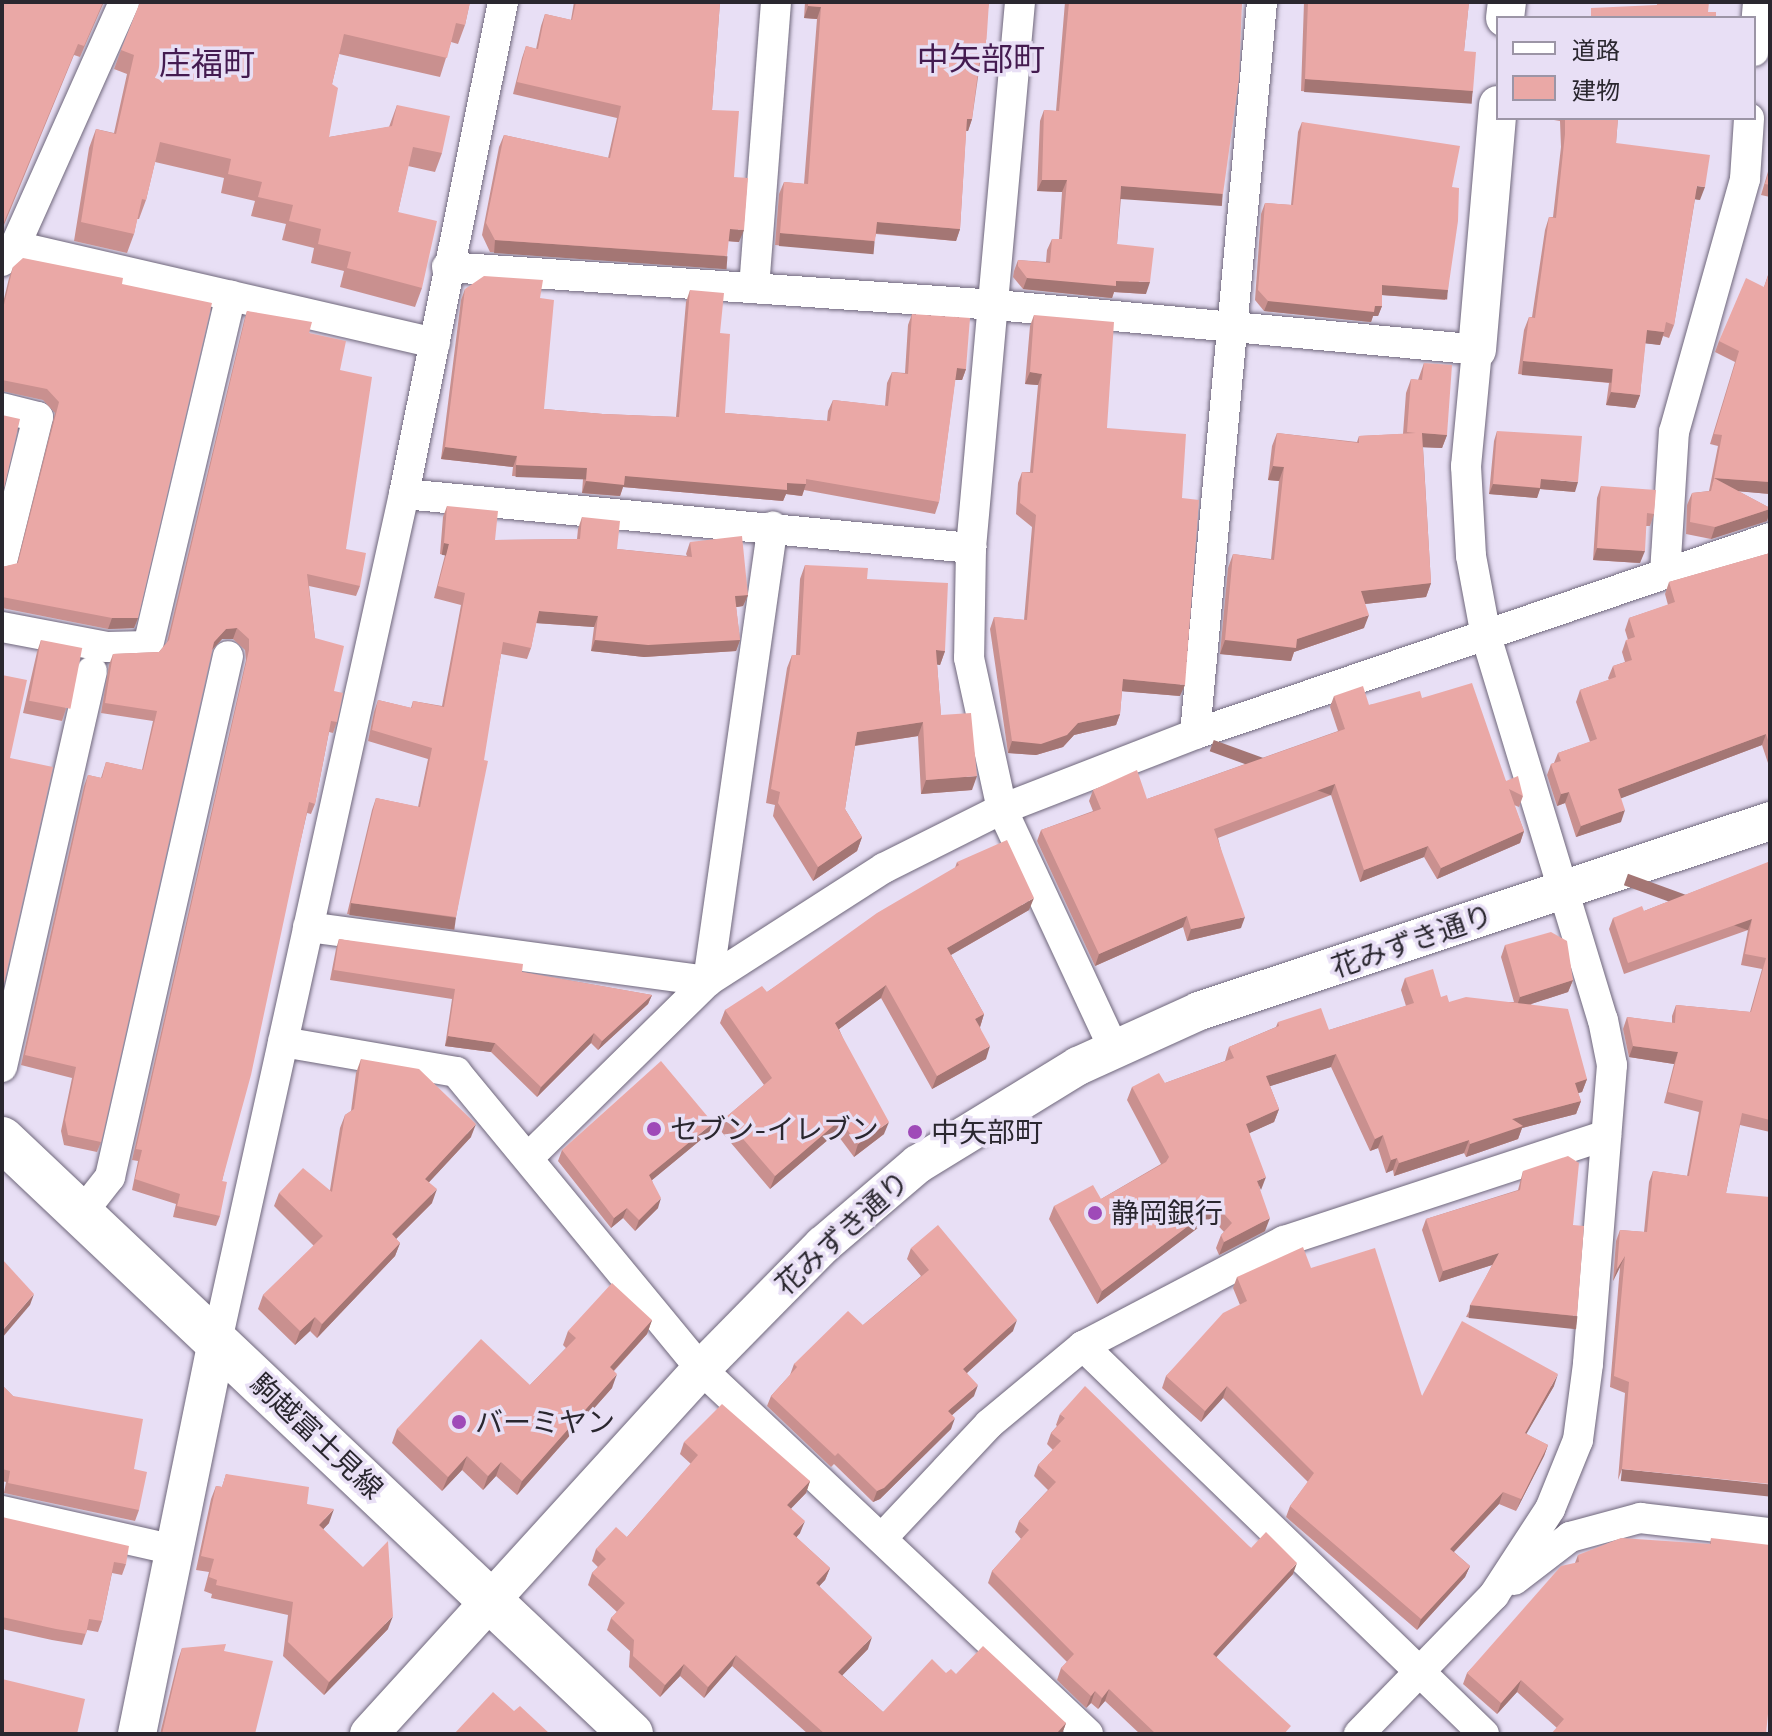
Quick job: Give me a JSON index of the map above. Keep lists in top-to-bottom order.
{
  "streets": {
    "main road": ["駒越富士見線"],
    "street": ["花みずき通り"]
  },
  "crossings": [
    ["花みずき通り", "駒越富士見線"]
  ],
  "districts": ["中矢部町", "庄福町"],
  "places": [
    "セブン-イレブン",
    "中矢部町",
    "静岡銀行",
    "バーミヤン"
  ],
  "legend": ["道路", "建物"]
}
